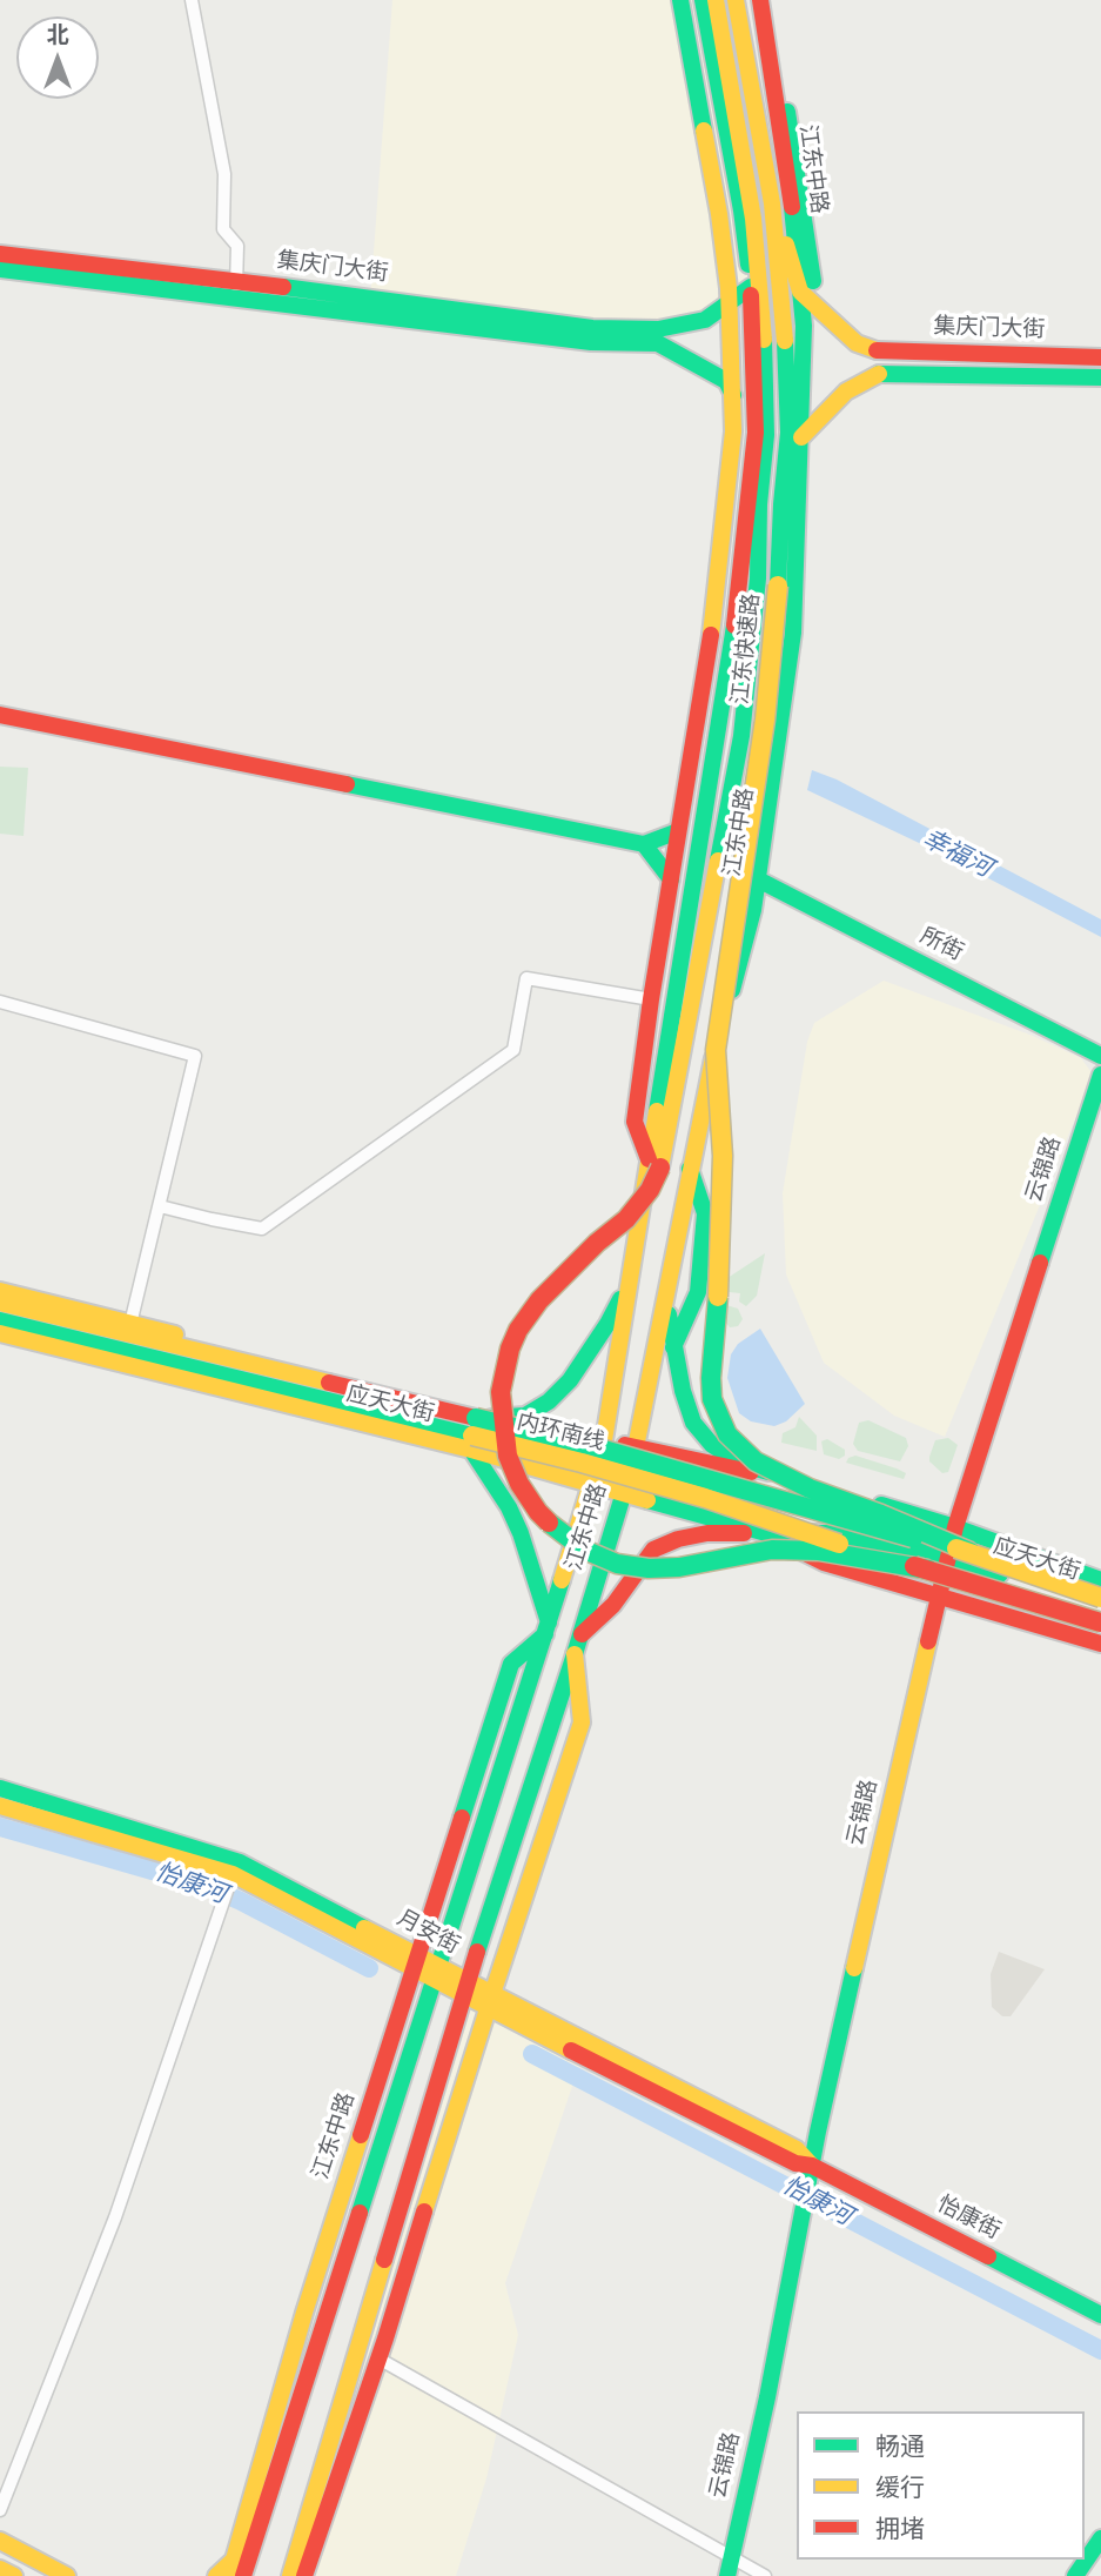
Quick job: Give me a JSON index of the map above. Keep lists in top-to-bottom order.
{
  "streets": {
    "main road": [
      "江东中路",
      "集庆门大街",
      "江东快速路",
      "所街",
      "云锦路",
      "应天大街",
      "内环南线",
      "月安街",
      "怡康街"
    ]
  },
  "crossings": [
    ["江东中路", "集庆门大街"],
    ["江东中路", "江东快速路"],
    ["江东中路", "所街"],
    ["江东中路", "应天大街"],
    ["江东中路", "月安街"],
    ["江东中路", "怡康街"],
    ["江东快速路", "内环南线"],
    ["云锦路", "应天大街"],
    ["云锦路", "内环南线"],
    ["云锦路", "怡康街"],
    ["应天大街", "内环南线"],
    ["月安街", "怡康街"]
  ],
  "water": ["幸福河", "怡康河"],
  "legend": ["畅通", "缓行", "拥堵"],
  "north": "top"
}
